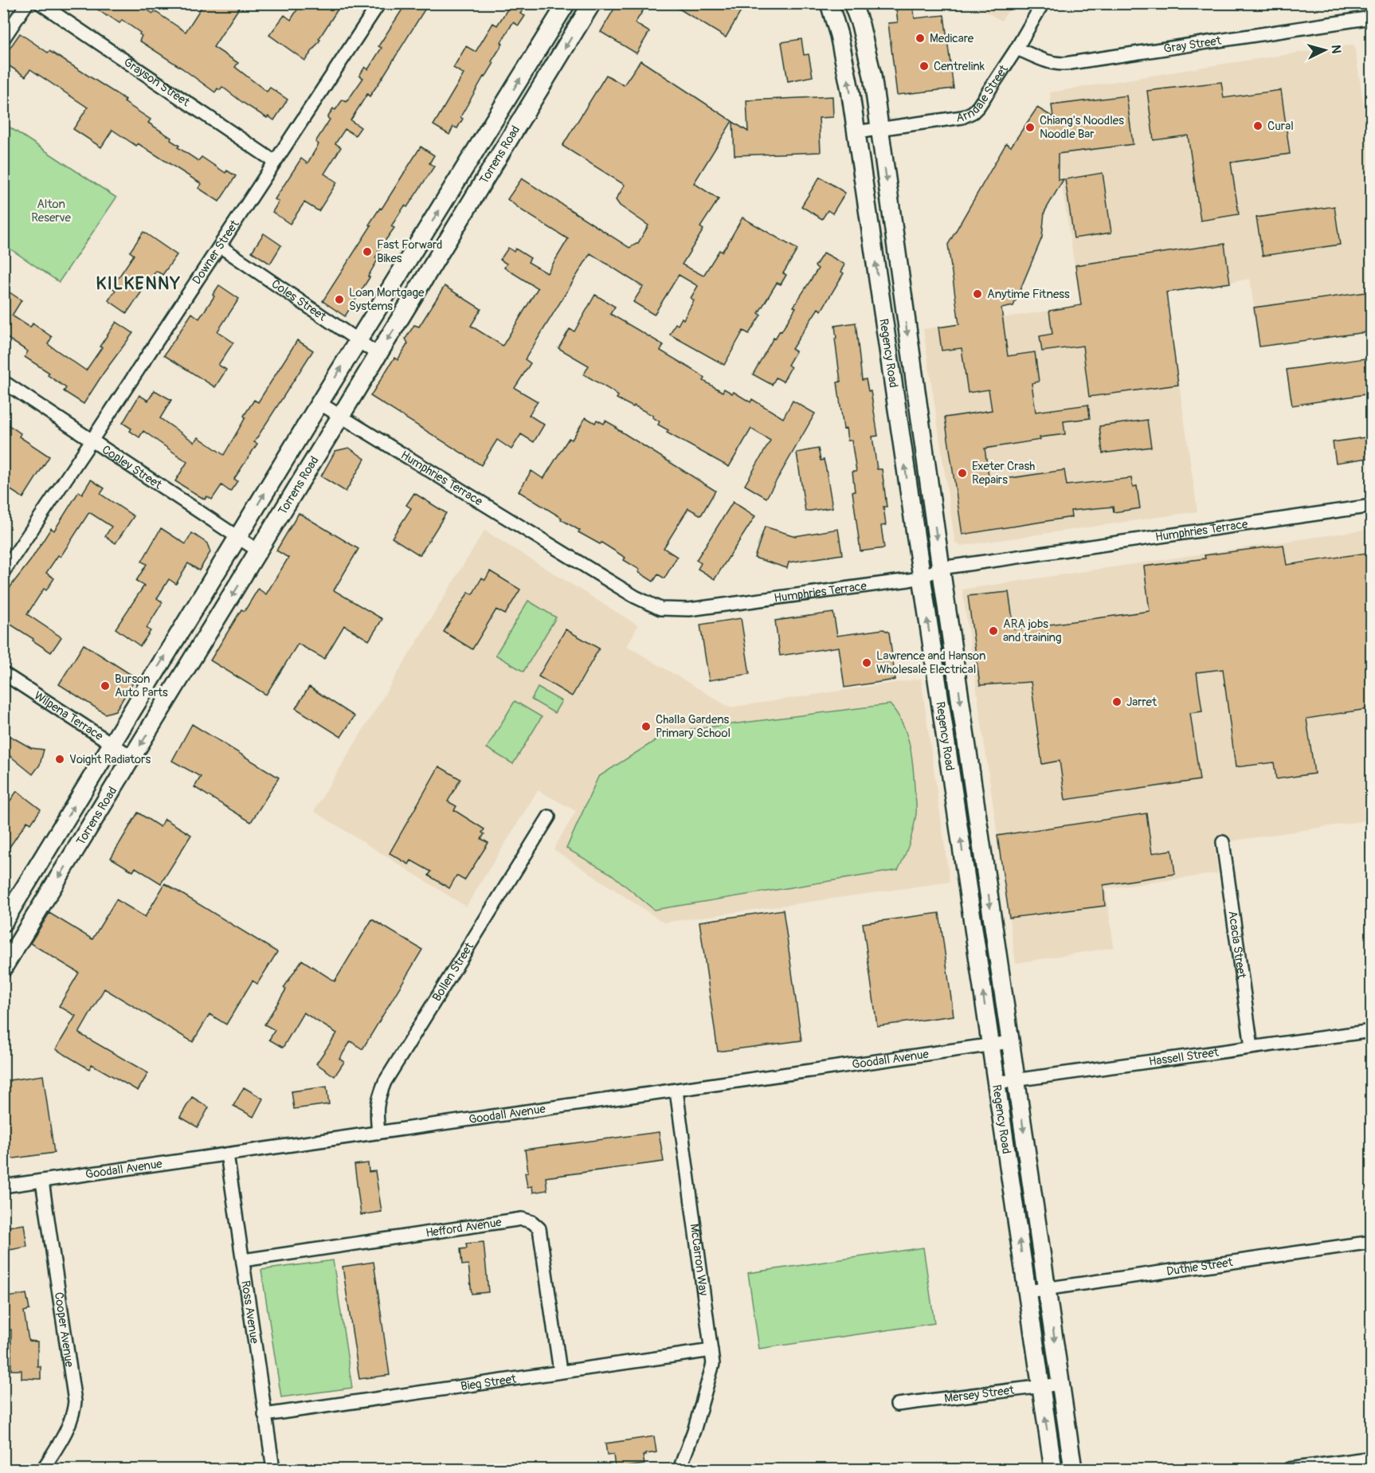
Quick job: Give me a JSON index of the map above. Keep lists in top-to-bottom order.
{
  "streets": {
    "main road": ["Torrens Road", "Regency Road"],
    "street": [
      "Gray Street",
      "Grayson Street",
      "Arndale Street",
      "Downer Street",
      "Coles Street",
      "Copley Street",
      "Humphries Terrace",
      "Wilpena Terrace",
      "Acacia Street",
      "Bollen Street",
      "Hassell Street",
      "Goodall Avenue",
      "Hefford Avenue",
      "McCarron Way",
      "Duthie Street",
      "Ross Avenue",
      "Cooper Avenue",
      "Bieg Street",
      "Mersey Street"
    ]
  },
  "crossings": [
    ["Gray Street", "Arndale Street"],
    ["Grayson Street", "Downer Street"],
    ["Arndale Street", "Regency Road"],
    ["Torrens Road", "Coles Street"],
    ["Torrens Road", "Copley Street"],
    ["Torrens Road", "Humphries Terrace"],
    ["Torrens Road", "Wilpena Terrace"],
    ["Downer Street", "Coles Street"],
    ["Downer Street", "Copley Street"],
    ["Regency Road", "Humphries Terrace"],
    ["Regency Road", "Hassell Street"],
    ["Regency Road", "Goodall Avenue"],
    ["Regency Road", "Duthie Street"],
    ["Regency Road", "Mersey Street"],
    ["Acacia Street", "Hassell Street"],
    ["Bollen Street", "Goodall Avenue"],
    ["Goodall Avenue", "McCarron Way"],
    ["Goodall Avenue", "Ross Avenue"],
    ["Goodall Avenue", "Cooper Avenue"],
    ["Hefford Avenue", "Ross Avenue"],
    ["Hefford Avenue", "Bieg Street"],
    ["McCarron Way", "Bieg Street"],
    ["Ross Avenue", "Bieg Street"]
  ],
  "districts": ["KILKENNY"],
  "parks": ["Alton Reserve"],
  "places": [
    "Medicare",
    "Centrelink",
    "Cural",
    "Chiang's Noodles Noodle Bar",
    "Fast Forward Bikes",
    "Anytime Fitness",
    "Loan Mortgage Systems",
    "Exeter Crash Repairs",
    "ARA jobs and training",
    "Lawrence and Hanson Wholesale Electrical",
    "Burson Auto Parts",
    "Jarret",
    "Challa Gardens Primary School",
    "Voight Radiators"
  ],
  "north": "right"
}
